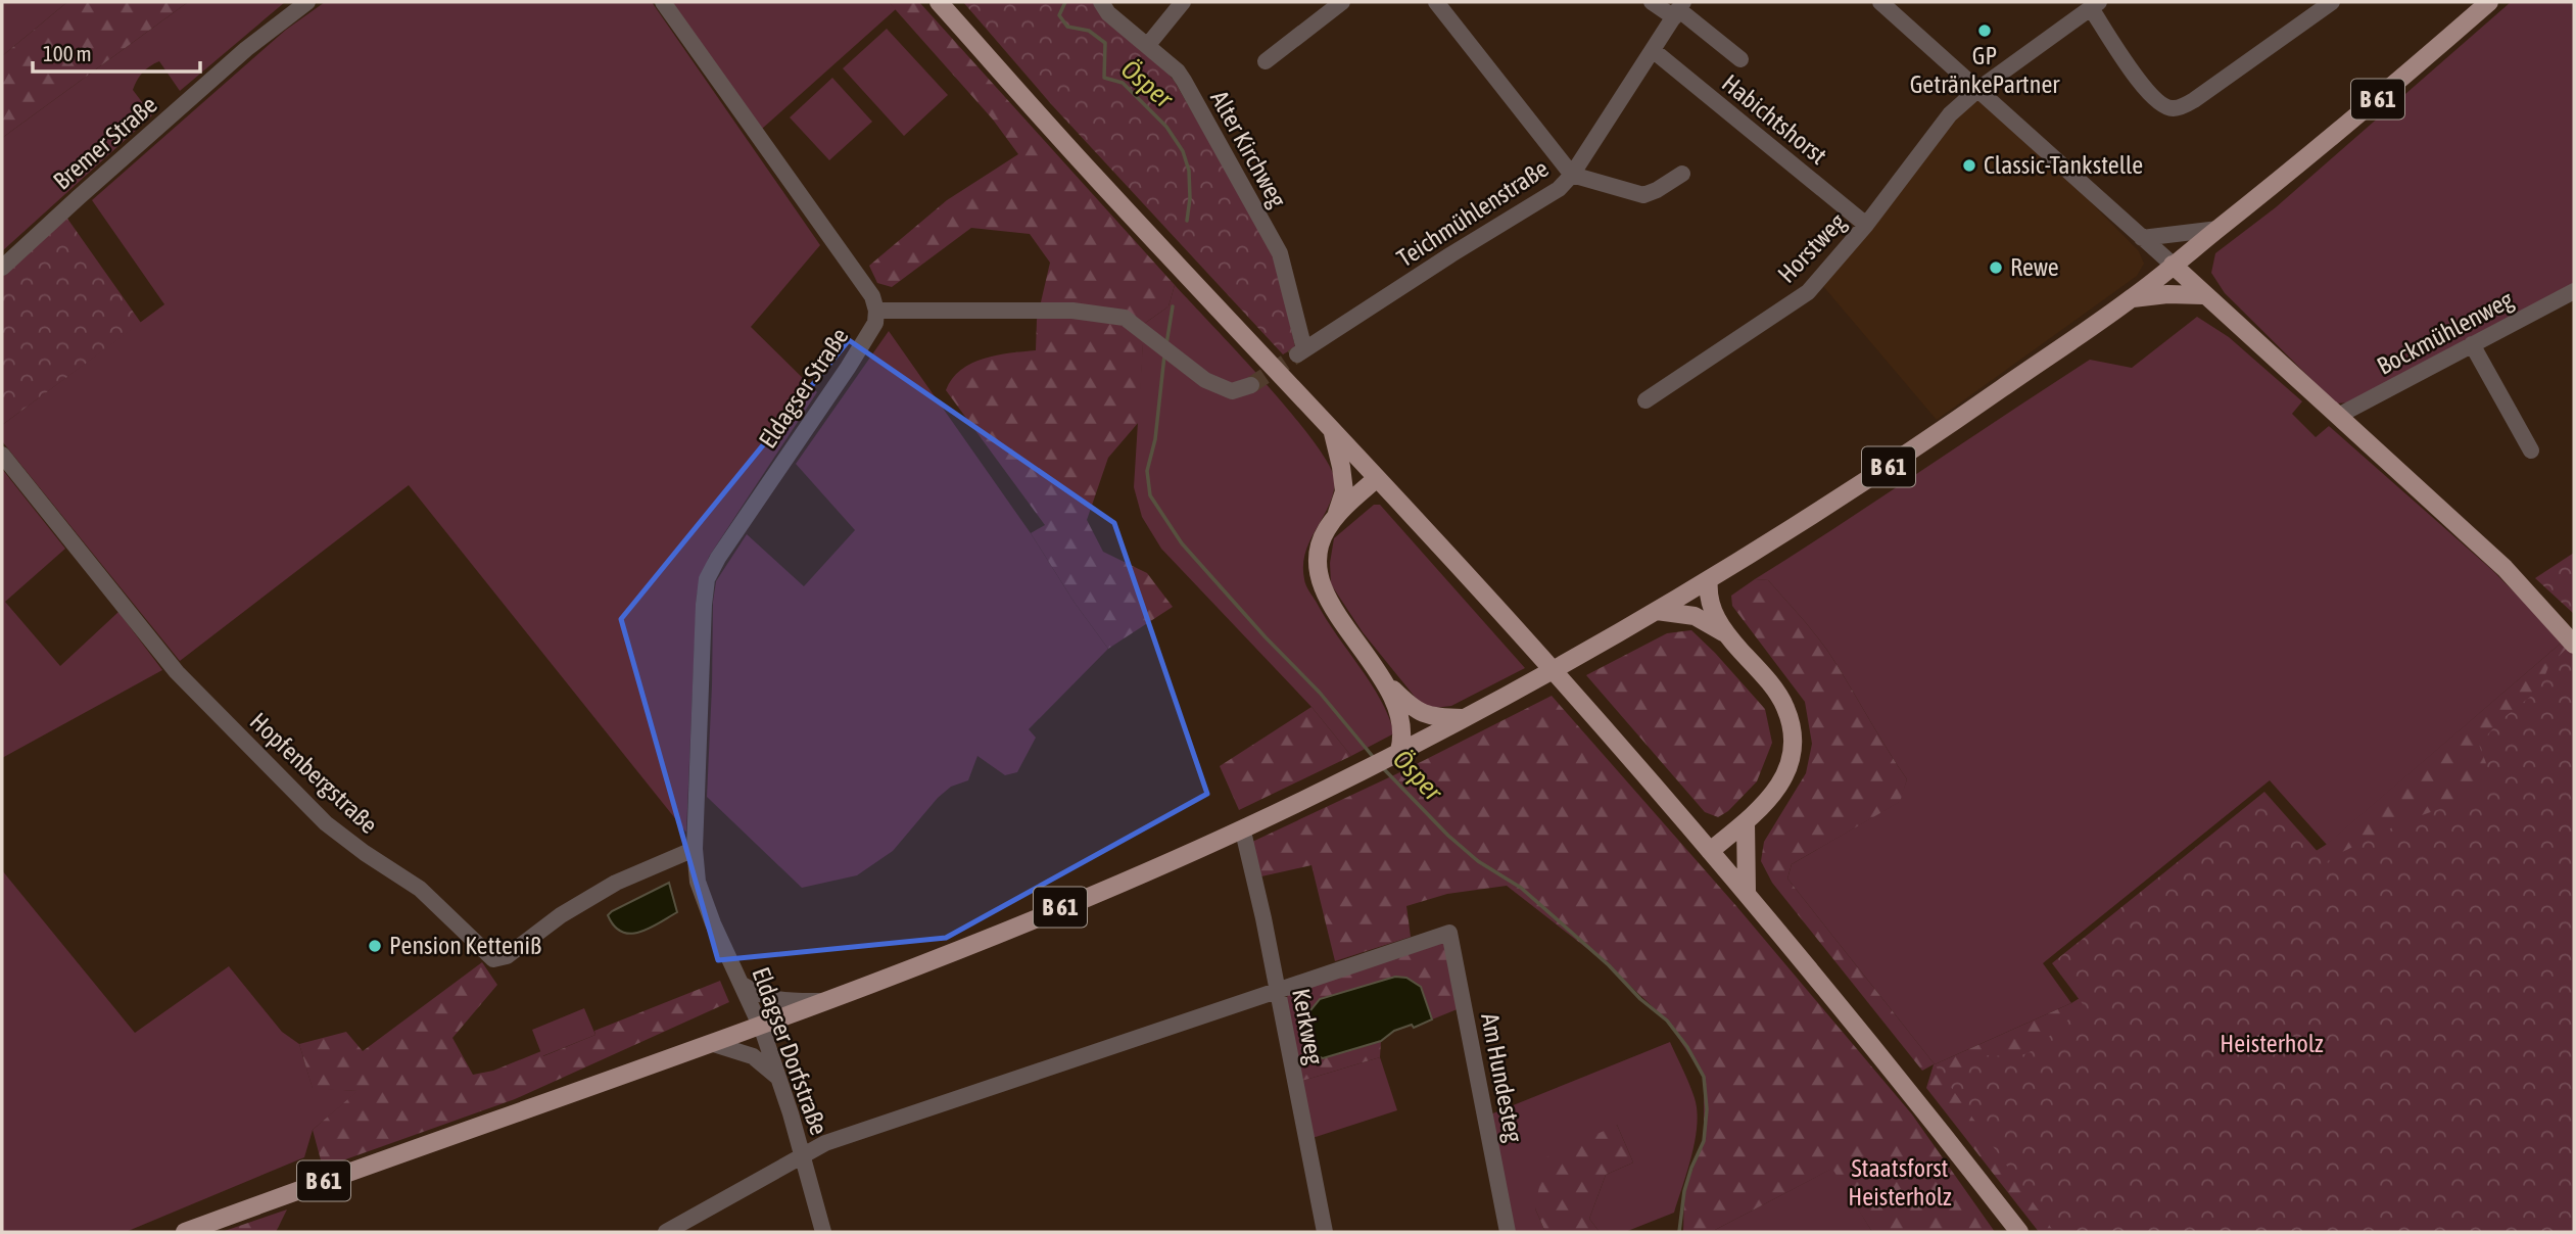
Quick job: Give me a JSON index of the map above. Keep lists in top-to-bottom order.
{
  "streets": {
    "main road": ["B 61"],
    "street": [
      "Habichtshorst",
      "Bremer Straße",
      "Alter Kirchweg",
      "Teichmühlenstraße",
      "Horstweg",
      "Bockmühlenweg",
      "Eldagser Straße",
      "Hopfenbergstraße",
      "Kerkweg",
      "Eldagser Dorfstraße",
      "Am Hundesteg"
    ]
  },
  "crossings": [
    ["B 61", "Kerkweg"],
    ["B 61", "Eldagser Dorfstraße"],
    ["Habichtshorst", "Teichmühlenstraße"],
    ["Habichtshorst", "Horstweg"],
    ["Alter Kirchweg", "Teichmühlenstraße"],
    ["Eldagser Straße", "Hopfenbergstraße"],
    ["Eldagser Straße", "Eldagser Dorfstraße"],
    ["Hopfenbergstraße", "Eldagser Dorfstraße"],
    ["Kerkweg", "Am Hundesteg"]
  ],
  "water": ["Ösper"],
  "parks": ["Heisterholz", "Staatsforst Heisterholz"],
  "places": [
    "GP GetränkePartner",
    "Classic-Tankstelle",
    "Rewe",
    "Pension Ketteniß"
  ],
  "scale_bar": "100 m"
}
